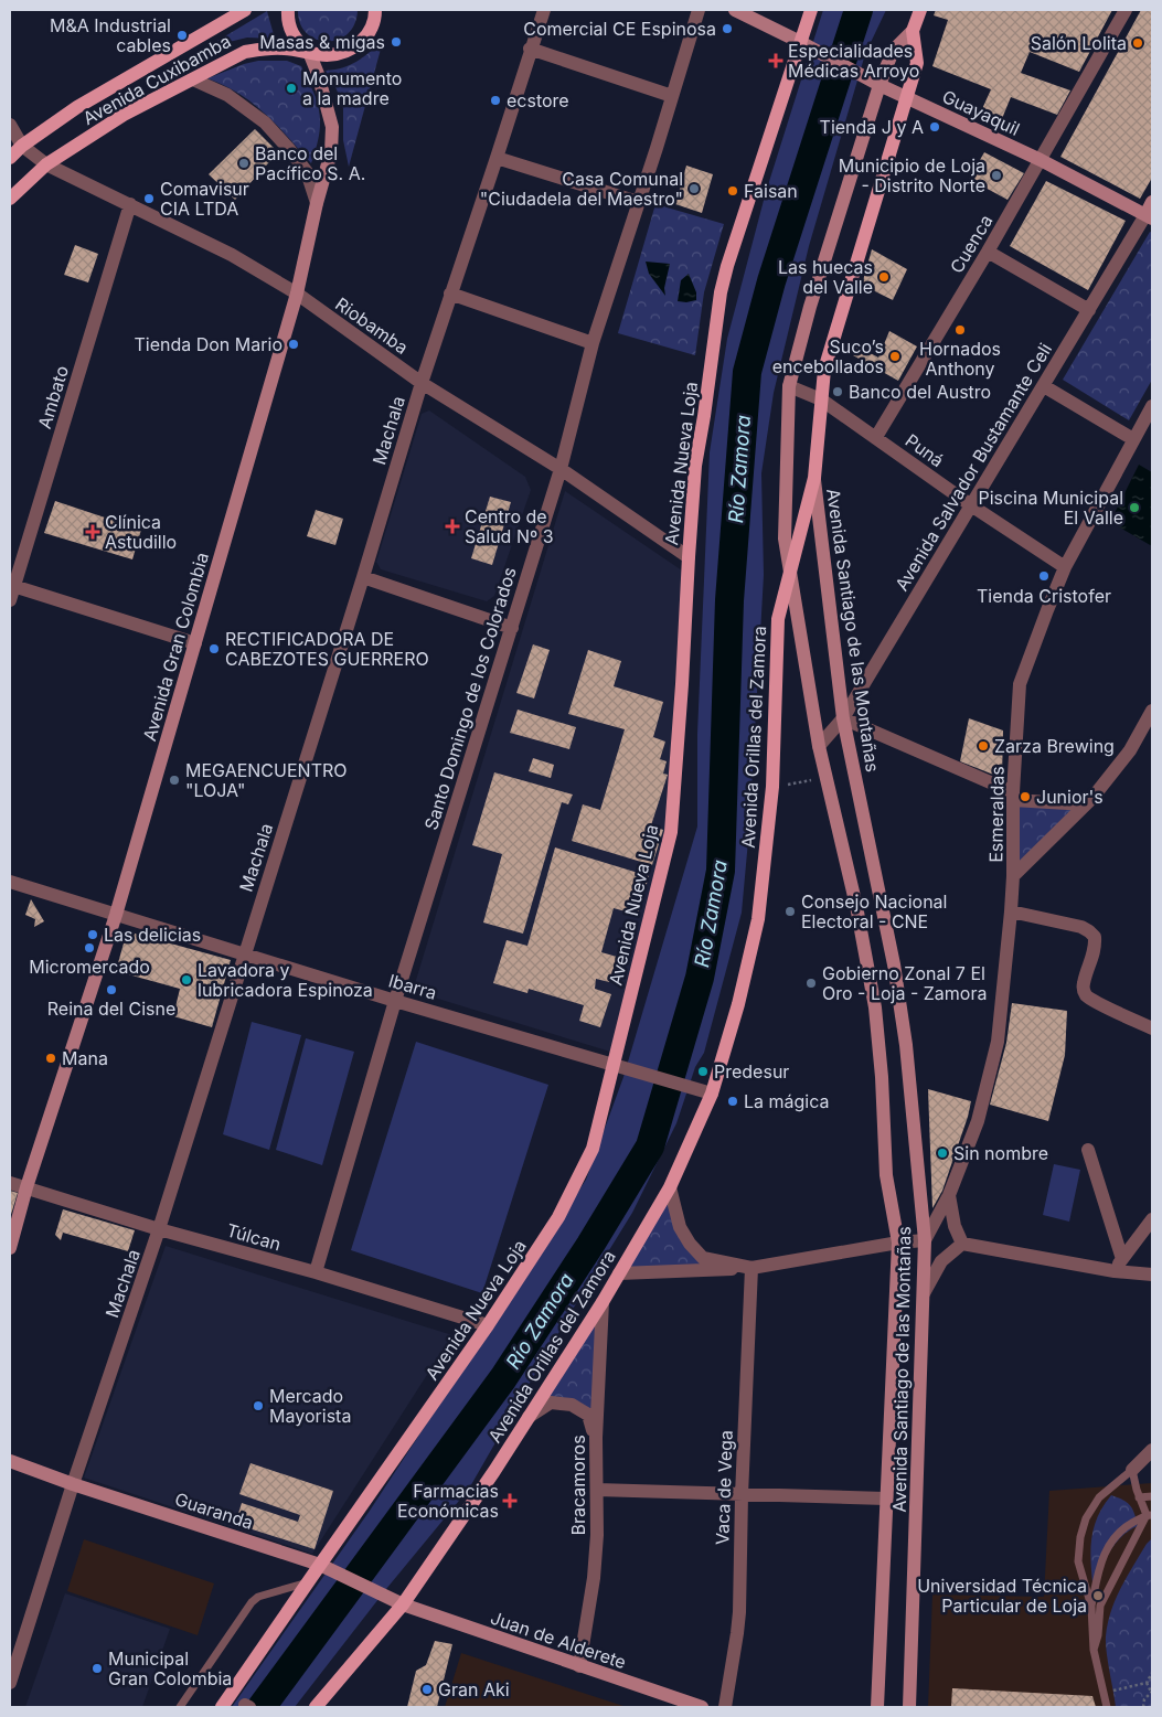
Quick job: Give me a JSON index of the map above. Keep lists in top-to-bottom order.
{
  "streets": {
    "main road": [
      "Avenida Cuxibamba",
      "Guayaquil",
      "Avenida Nueva Loja",
      "Avenida Salvador Bustamante Celi",
      "Avenida Santiago de las Montañas",
      "Avenida Gran Colombia",
      "Avenida Orillas del Zamora",
      "Guaranda",
      "Juan de Alderete"
    ],
    "street": [
      "Cuenca",
      "Riobamba",
      "Ambato",
      "Machala",
      "Puná",
      "Santo Domingo de los Colorados",
      "Esmeraldas",
      "Ibarra",
      "Túlcan",
      "Bracamoros",
      "Vaca de Vega"
    ]
  },
  "crossings": [
    ["Avenida Cuxibamba", "Riobamba"],
    ["Avenida Cuxibamba", "Avenida Gran Colombia"],
    ["Guayaquil", "Cuenca"],
    ["Guayaquil", "Avenida Nueva Loja"],
    ["Guayaquil", "Avenida Salvador Bustamante Celi"],
    ["Guayaquil", "Avenida Orillas del Zamora"],
    ["Cuenca", "Puná"],
    ["Riobamba", "Ambato"],
    ["Riobamba", "Machala"],
    ["Riobamba", "Avenida Nueva Loja"],
    ["Riobamba", "Avenida Gran Colombia"],
    ["Riobamba", "Santo Domingo de los Colorados"],
    ["Machala", "Ibarra"],
    ["Machala", "Túlcan"],
    ["Machala", "Guaranda"],
    ["Puná", "Avenida Salvador Bustamante Celi"],
    ["Puná", "Avenida Orillas del Zamora"],
    ["Puná", "Esmeraldas"],
    ["Avenida Nueva Loja", "Ibarra"],
    ["Avenida Nueva Loja", "Túlcan"],
    ["Avenida Nueva Loja", "Guaranda"],
    ["Avenida Salvador Bustamante Celi", "Avenida Santiago de las Montañas"],
    ["Avenida Santiago de las Montañas", "Avenida Orillas del Zamora"],
    ["Avenida Santiago de las Montañas", "Esmeraldas"],
    ["Avenida Gran Colombia", "Ibarra"],
    ["Avenida Gran Colombia", "Túlcan"],
    ["Santo Domingo de los Colorados", "Ibarra"],
    ["Santo Domingo de los Colorados", "Túlcan"],
    ["Avenida Orillas del Zamora", "Ibarra"],
    ["Avenida Orillas del Zamora", "Bracamoros"],
    ["Avenida Orillas del Zamora", "Guaranda"],
    ["Avenida Orillas del Zamora", "Juan de Alderete"],
    ["Bracamoros", "Juan de Alderete"],
    ["Guaranda", "Juan de Alderete"]
  ],
  "water": ["Río Zamora"],
  "places": {
    "other": [
      "Comercial CE Espinosa",
      "M&A Industrial cables",
      "Masas & migas",
      "Salón Lolita",
      "Monumento a la madre",
      "ecstore",
      "Tienda J y A",
      "Banco del Pacífico S. A.",
      "Municipio de Loja - Distrito Norte",
      "Casa Comunal \"Ciudadela del Maestro\"",
      "Faisan",
      "Comavisur CIA LTDA",
      "Las huecas del Valle",
      "Hornados Anthony",
      "Tienda Don Mario",
      "Suco’s encebollados",
      "Banco del Austro",
      "Piscina Municipal El Valle",
      "Tienda Cristofer",
      "RECTIFICADORA DE CABEZOTES GUERRERO",
      "Zarza Brewing",
      "MEGAENCUENTRO \"LOJA\"",
      "Junior's",
      "Consejo Nacional Electoral - CNE",
      "Las delicias",
      "Micromercado",
      "Lavadora y lubricadora Espinoza",
      "Gobierno Zonal 7 El Oro - Loja - Zamora",
      "Reina del Cisne",
      "Mana",
      "Predesur",
      "La mágica",
      "Sin nombre",
      "Mercado Mayorista",
      "Universidad Técnica Particular de Loja",
      "Municipal Gran Colombia",
      "Gran Aki"
    ],
    "health": [
      "Especialidades Médicas Arroyo",
      "Centro de Salud Nº 3",
      "Clínica Astudillo",
      "Farmacias Económicas"
    ]
  }
}
